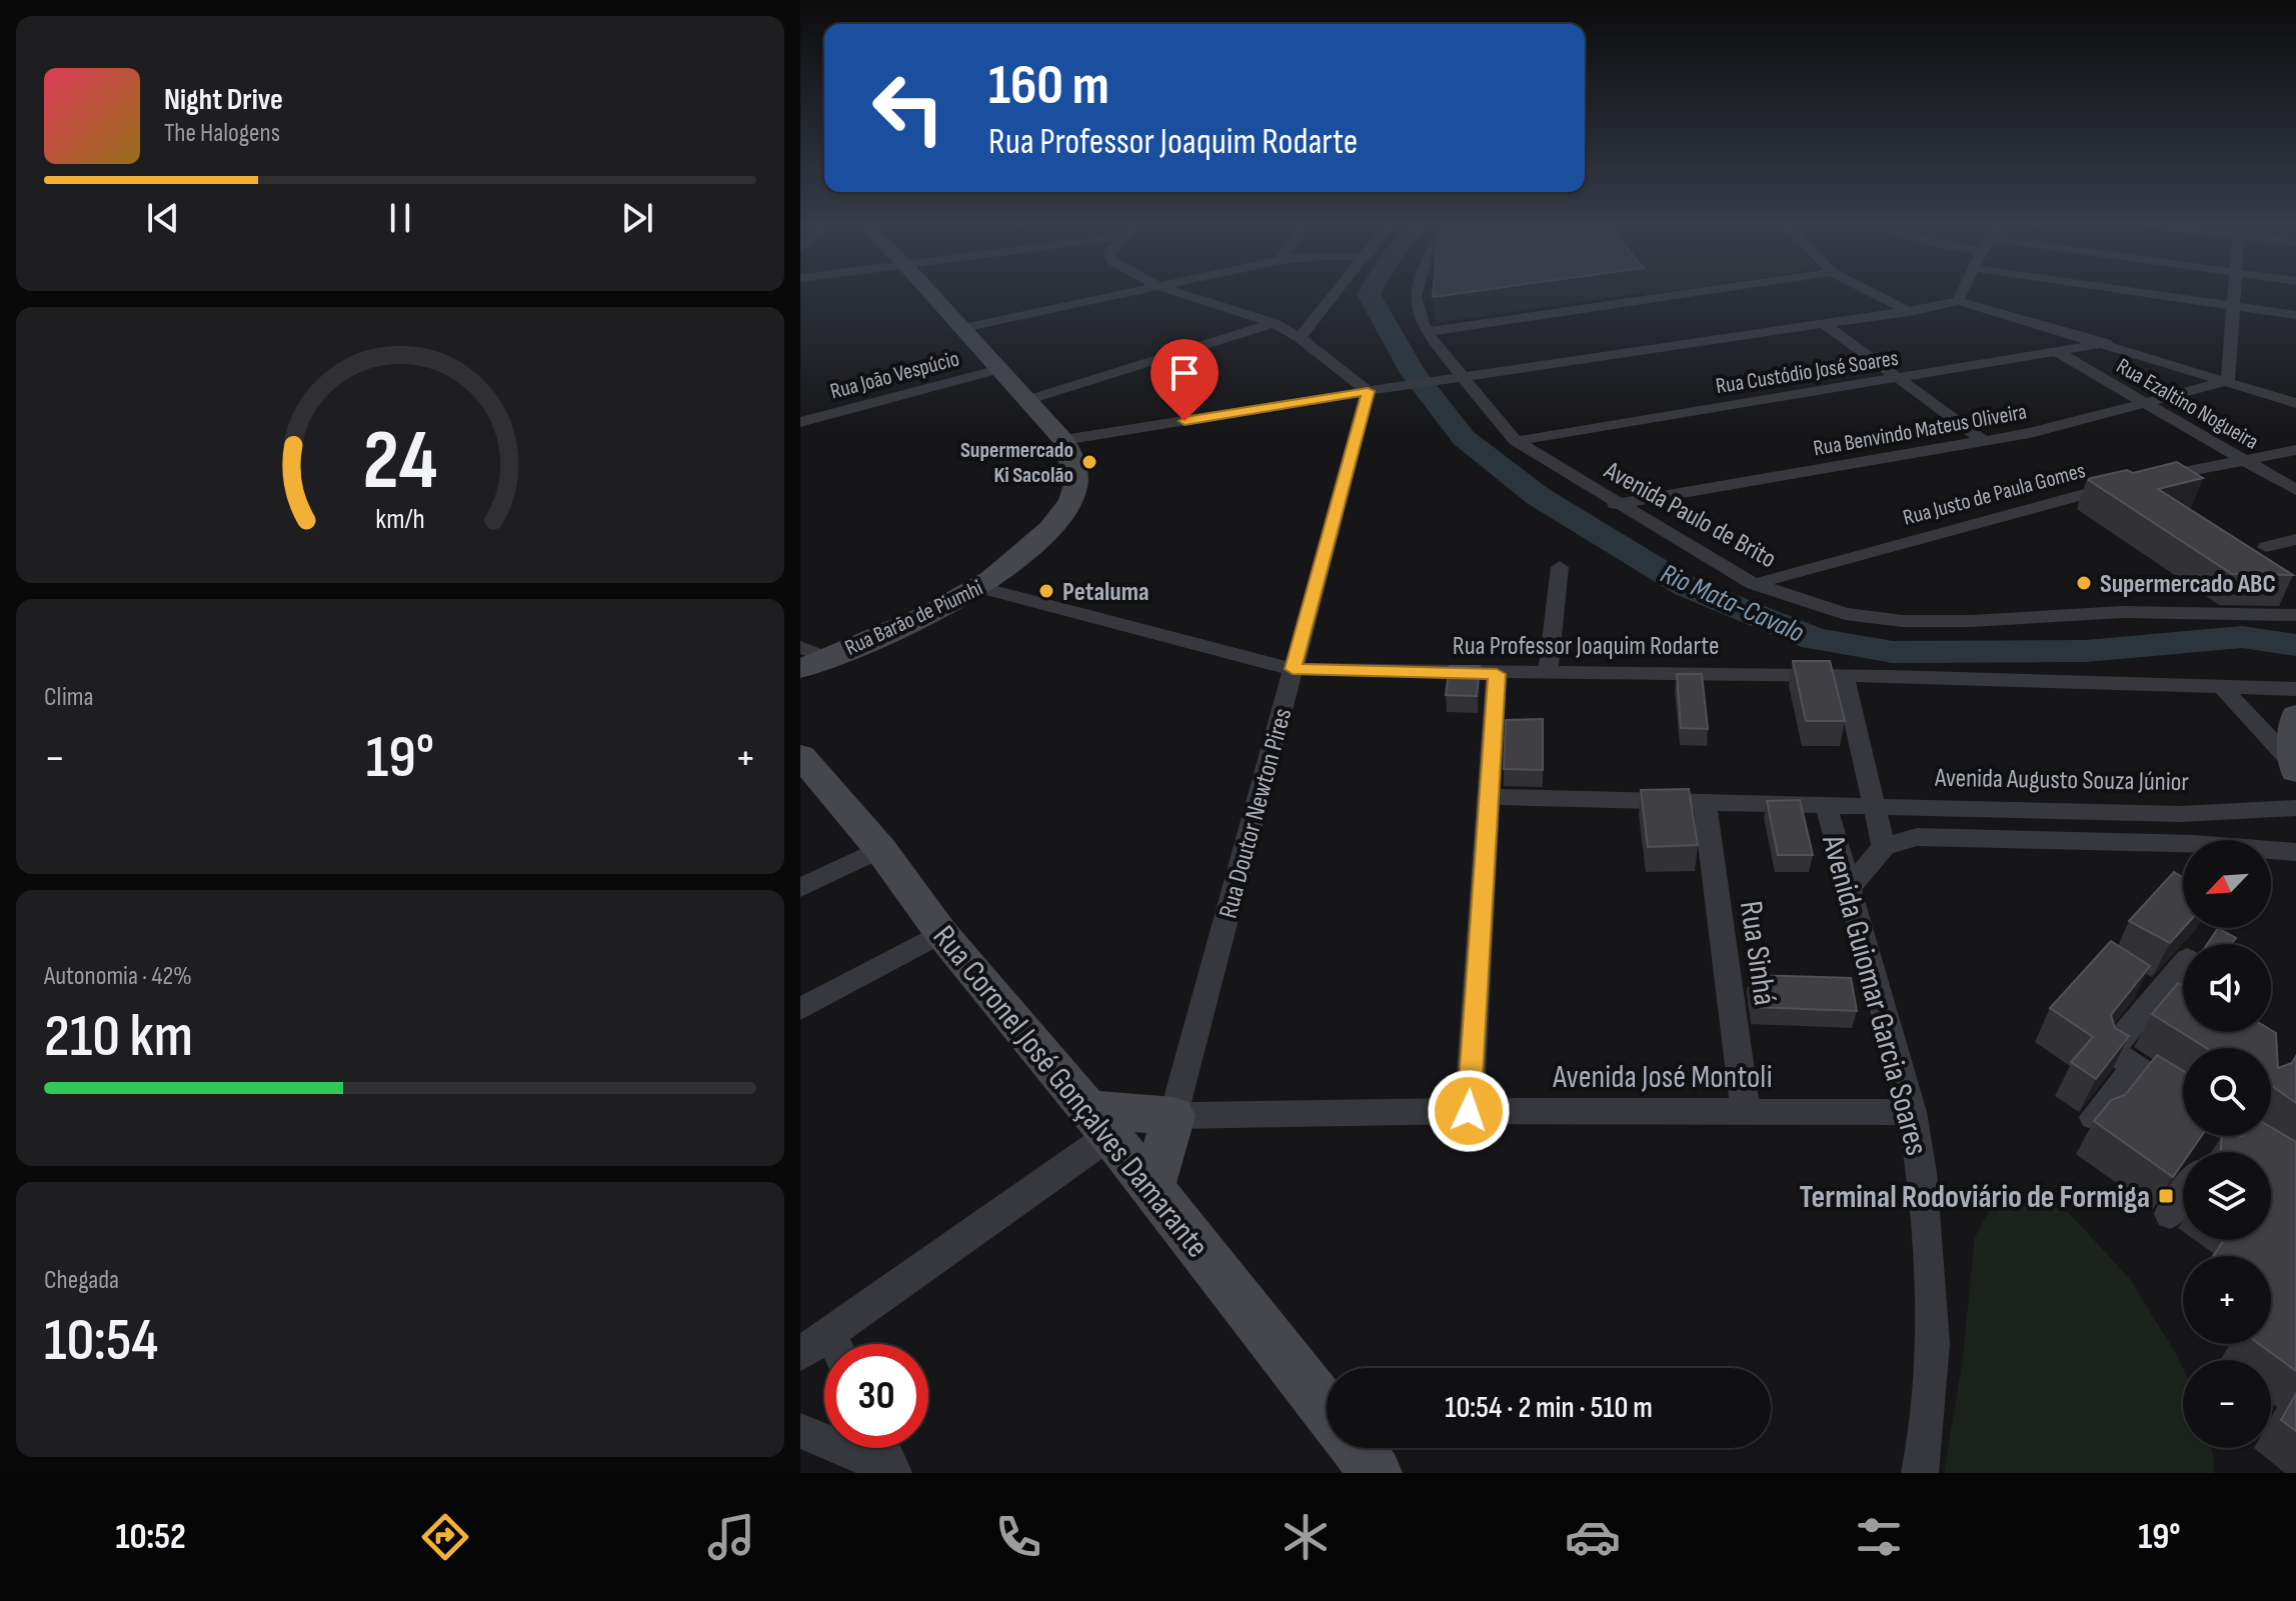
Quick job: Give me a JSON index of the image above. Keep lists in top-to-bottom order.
{
  "streets": {
    "main road": ["Rua Barão de Piumhi", "Rua Doutor Newton Pires", "Rua Coronel José Gonçalves Damarante"],
    "street": [
      "Rua Custódio José Soares",
      "Rua João Vespúcio",
      "Rua Ezaltino Nogueira",
      "Rua Benvindo Mateus Oliveira",
      "Rua Justo de Paula Gomes",
      "Avenida Paulo de Brito",
      "Rua Professor Joaquim Rodarte",
      "Avenida Augusto Souza Júnior",
      "Rua Sinhá",
      "Avenida Guiomar Garcia Soares",
      "Avenida José Montoli"
    ]
  },
  "crossings": [
    ["Rua Custódio José Soares", "Rua Ezaltino Nogueira"],
    ["Rua Custódio José Soares", "Avenida Paulo de Brito"],
    ["Rua João Vespúcio", "Rua Barão de Piumhi"],
    ["Rua Ezaltino Nogueira", "Rua Benvindo Mateus Oliveira"],
    ["Rua Ezaltino Nogueira", "Rua Justo de Paula Gomes"],
    ["Rua Benvindo Mateus Oliveira", "Avenida Paulo de Brito"],
    ["Rua Justo de Paula Gomes", "Avenida Paulo de Brito"],
    ["Rua Barão de Piumhi", "Rua Professor Joaquim Rodarte"],
    ["Rua Professor Joaquim Rodarte", "Rua Doutor Newton Pires"],
    ["Rua Professor Joaquim Rodarte", "Avenida Guiomar Garcia Soares"],
    ["Avenida Augusto Souza Júnior", "Rua Sinhá"],
    ["Avenida Augusto Souza Júnior", "Avenida Guiomar Garcia Soares"],
    ["Rua Doutor Newton Pires", "Avenida José Montoli"],
    ["Rua Doutor Newton Pires", "Rua Coronel José Gonçalves Damarante"],
    ["Rua Sinhá", "Avenida José Montoli"],
    ["Avenida Guiomar Garcia Soares", "Avenida José Montoli"]
  ],
  "water": ["Rio Mata-Cavalo"],
  "places": {
    "other": ["Supermercado Ki Sacolão", "Supermercado ABC", "Petaluma"],
    "transit": ["Terminal Rodoviário de Formiga"]
  },
  "north": "bottom left",
  "page": {
    "turn": ["160 m", "Rua Professor Joaquim Rodarte"],
    "song": ["Night Drive", "The Halogens"],
    "tile": [
      "Clima",
      ["Autonomia · 42%", "210 km"],
      ["Chegada", "10:54"]
    ],
    "heat": ["−", "19°", "+"],
    "map_buttons": ["+", "−"],
    "limit": "30",
    "trip": "10:54 · 2 min · 510 m",
    "tabs": ["10:52", "19°"],
    "gauge": ["24", "km/h"]
  }
}
